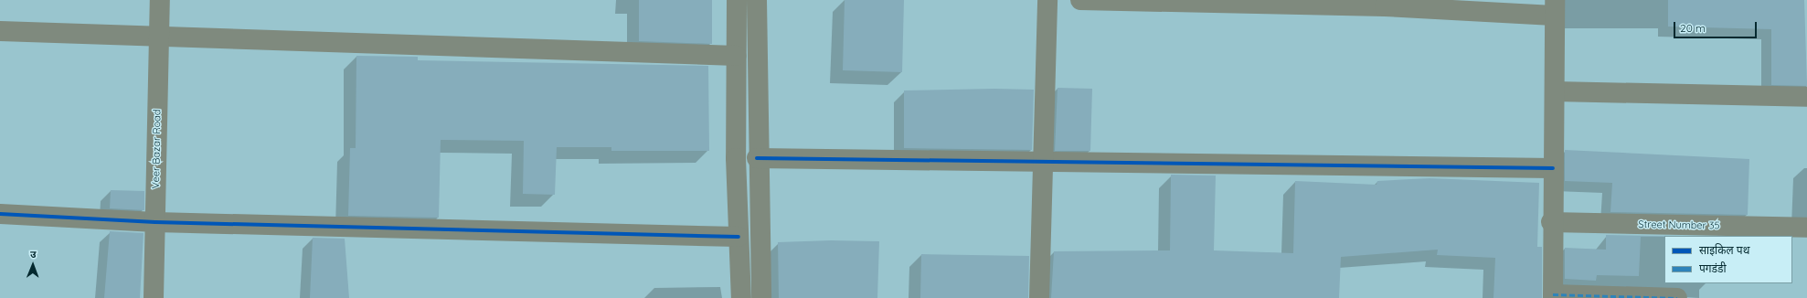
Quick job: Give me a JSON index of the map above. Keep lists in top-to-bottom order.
{
  "streets": {
    "street": ["Veer Bazar Road", "Street Number 35"]
  },
  "legend": ["साइकिल पथ", "पगडंडी"],
  "scale_bar": "20 m",
  "north": "top"
}
